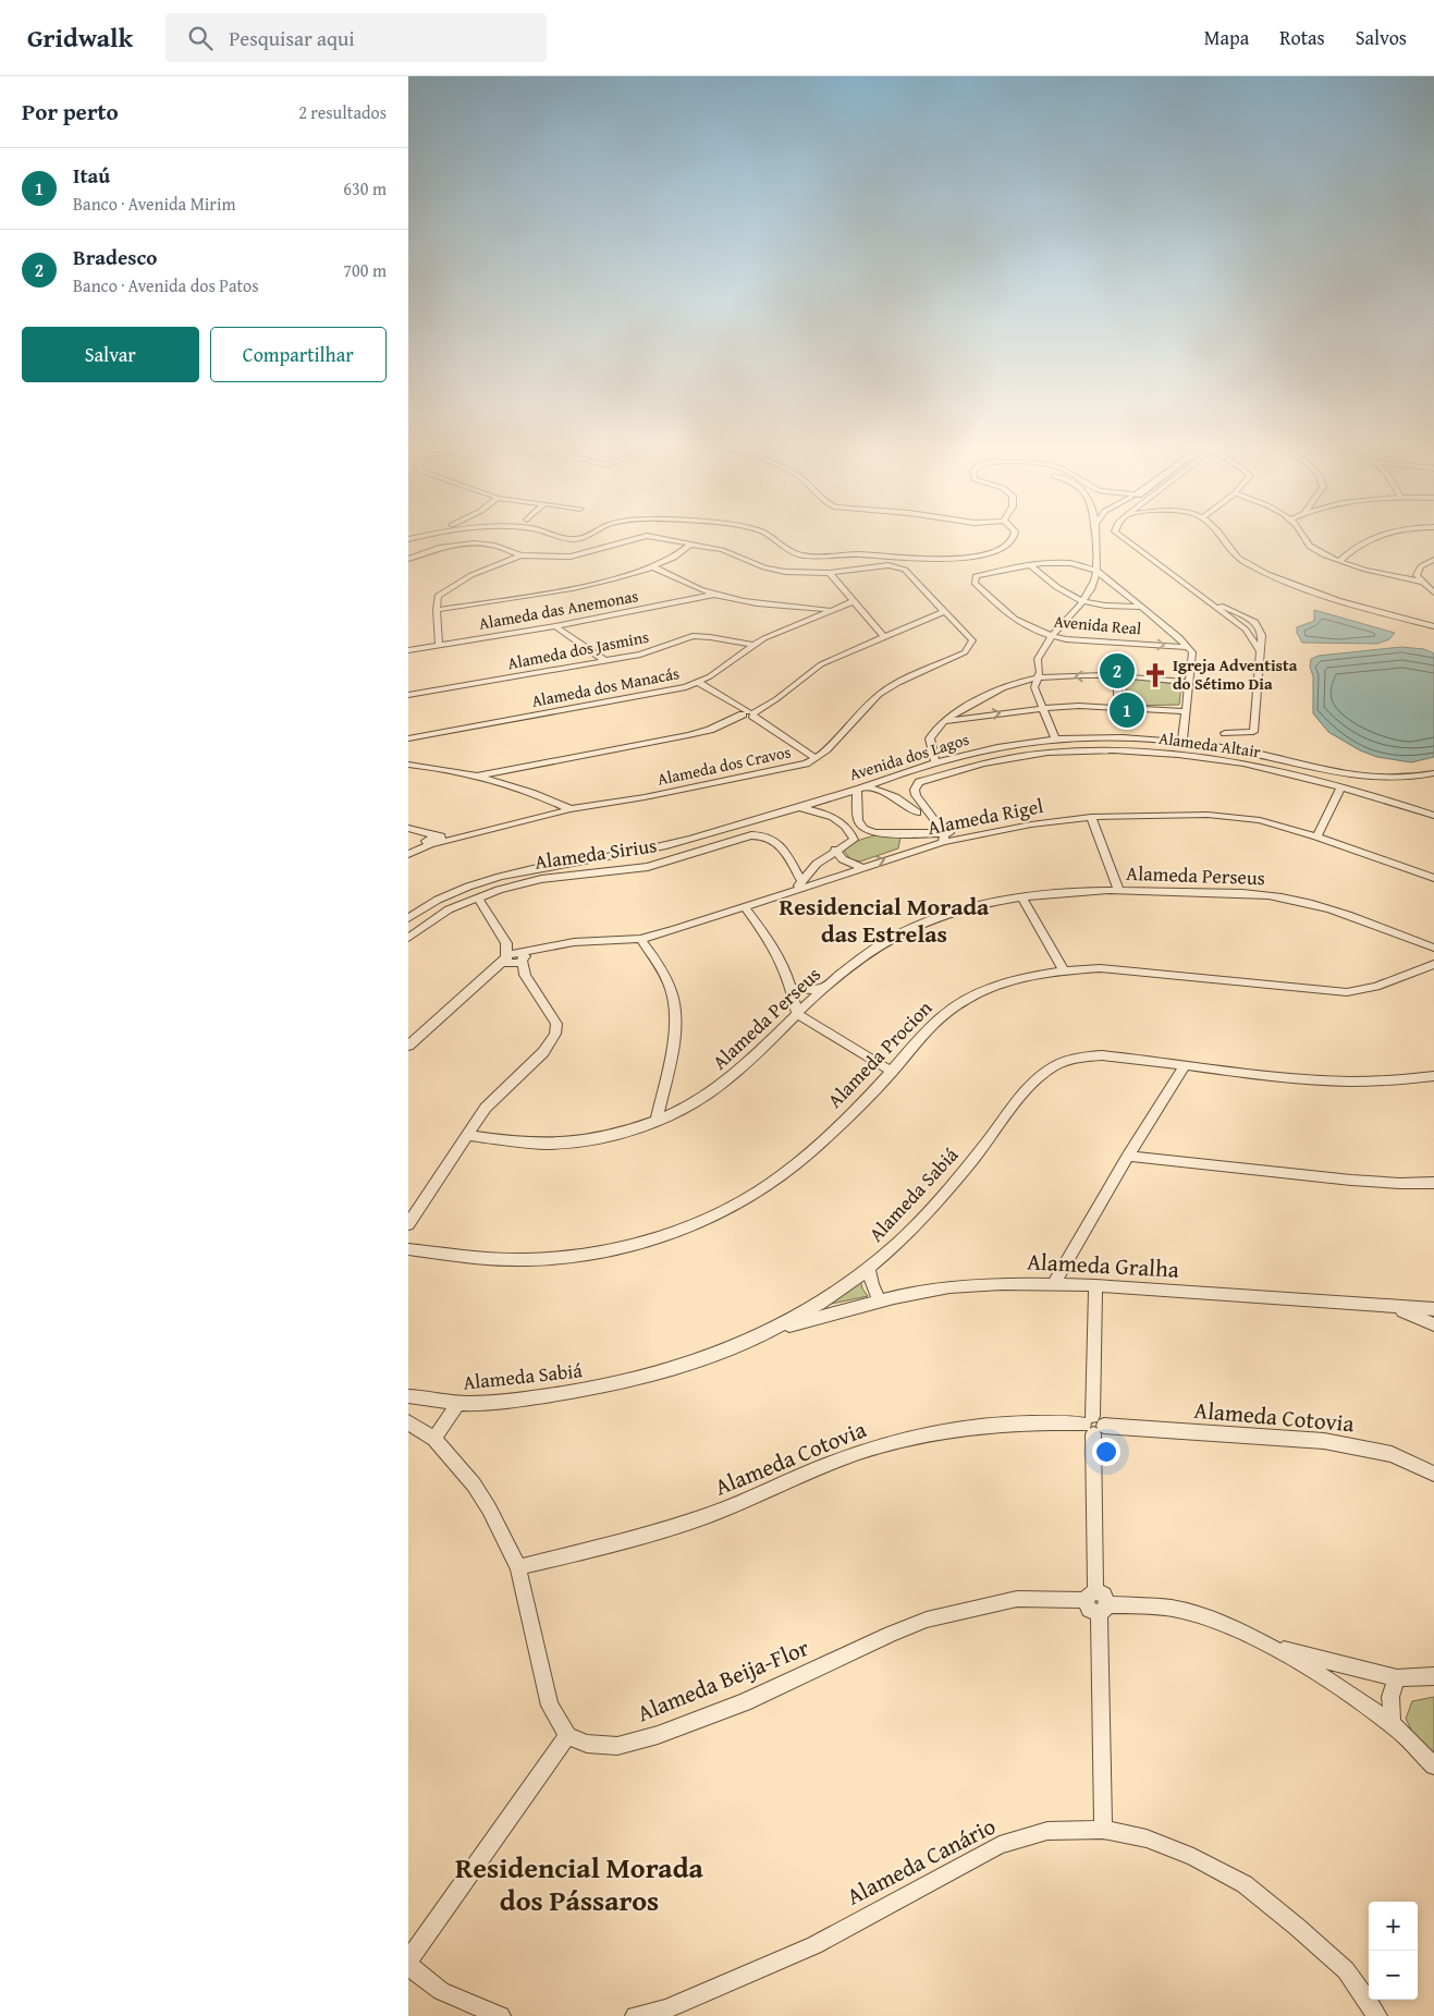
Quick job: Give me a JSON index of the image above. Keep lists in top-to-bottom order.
{
  "streets": {
    "street": [
      "Alameda das Anemonas",
      "Avenida Real",
      "Alameda dos Jasmins",
      "Alameda dos Manacás",
      "Alameda Altair",
      "Avenida dos Lagos",
      "Alameda dos Cravos",
      "Alameda Rigel",
      "Alameda Sirius",
      "Alameda Perseus",
      "Alameda Procion",
      "Alameda Sabiá",
      "Alameda Gralha",
      "Alameda Cotovia",
      "Alameda Beija-Flor",
      "Alameda Canário"
    ]
  },
  "crossings": [
    ["Alameda dos Jasmins", "Alameda dos Manacás"],
    ["Alameda Sabiá", "Alameda Gralha"]
  ],
  "districts": ["Residencial Morada das Estrelas", "Residencial Morada dos Pássaros"],
  "places": {
    "church": ["Igreja Adventista do Sétimo Dia"]
  },
  "page": {
    "header": "Gridwalk",
    "search": "Pesquisar aqui",
    "nav": ["Mapa", "Rotas", "Salvos"],
    "heading": ["Por perto", "2 resultados"],
    "list": [
      {
        "mark": "1",
        "name": "Itaú",
        "note": "Banco · Avenida Mirim",
        "value": "630 m"
      },
      {
        "mark": "2",
        "name": "Bradesco",
        "note": "Banco · Avenida dos Patos",
        "value": "700 m"
      }
    ],
    "buttons": ["Salvar", "Compartilhar"],
    "pins": ["2", "1"],
    "map_buttons": ["+", "−"]
  }
}
